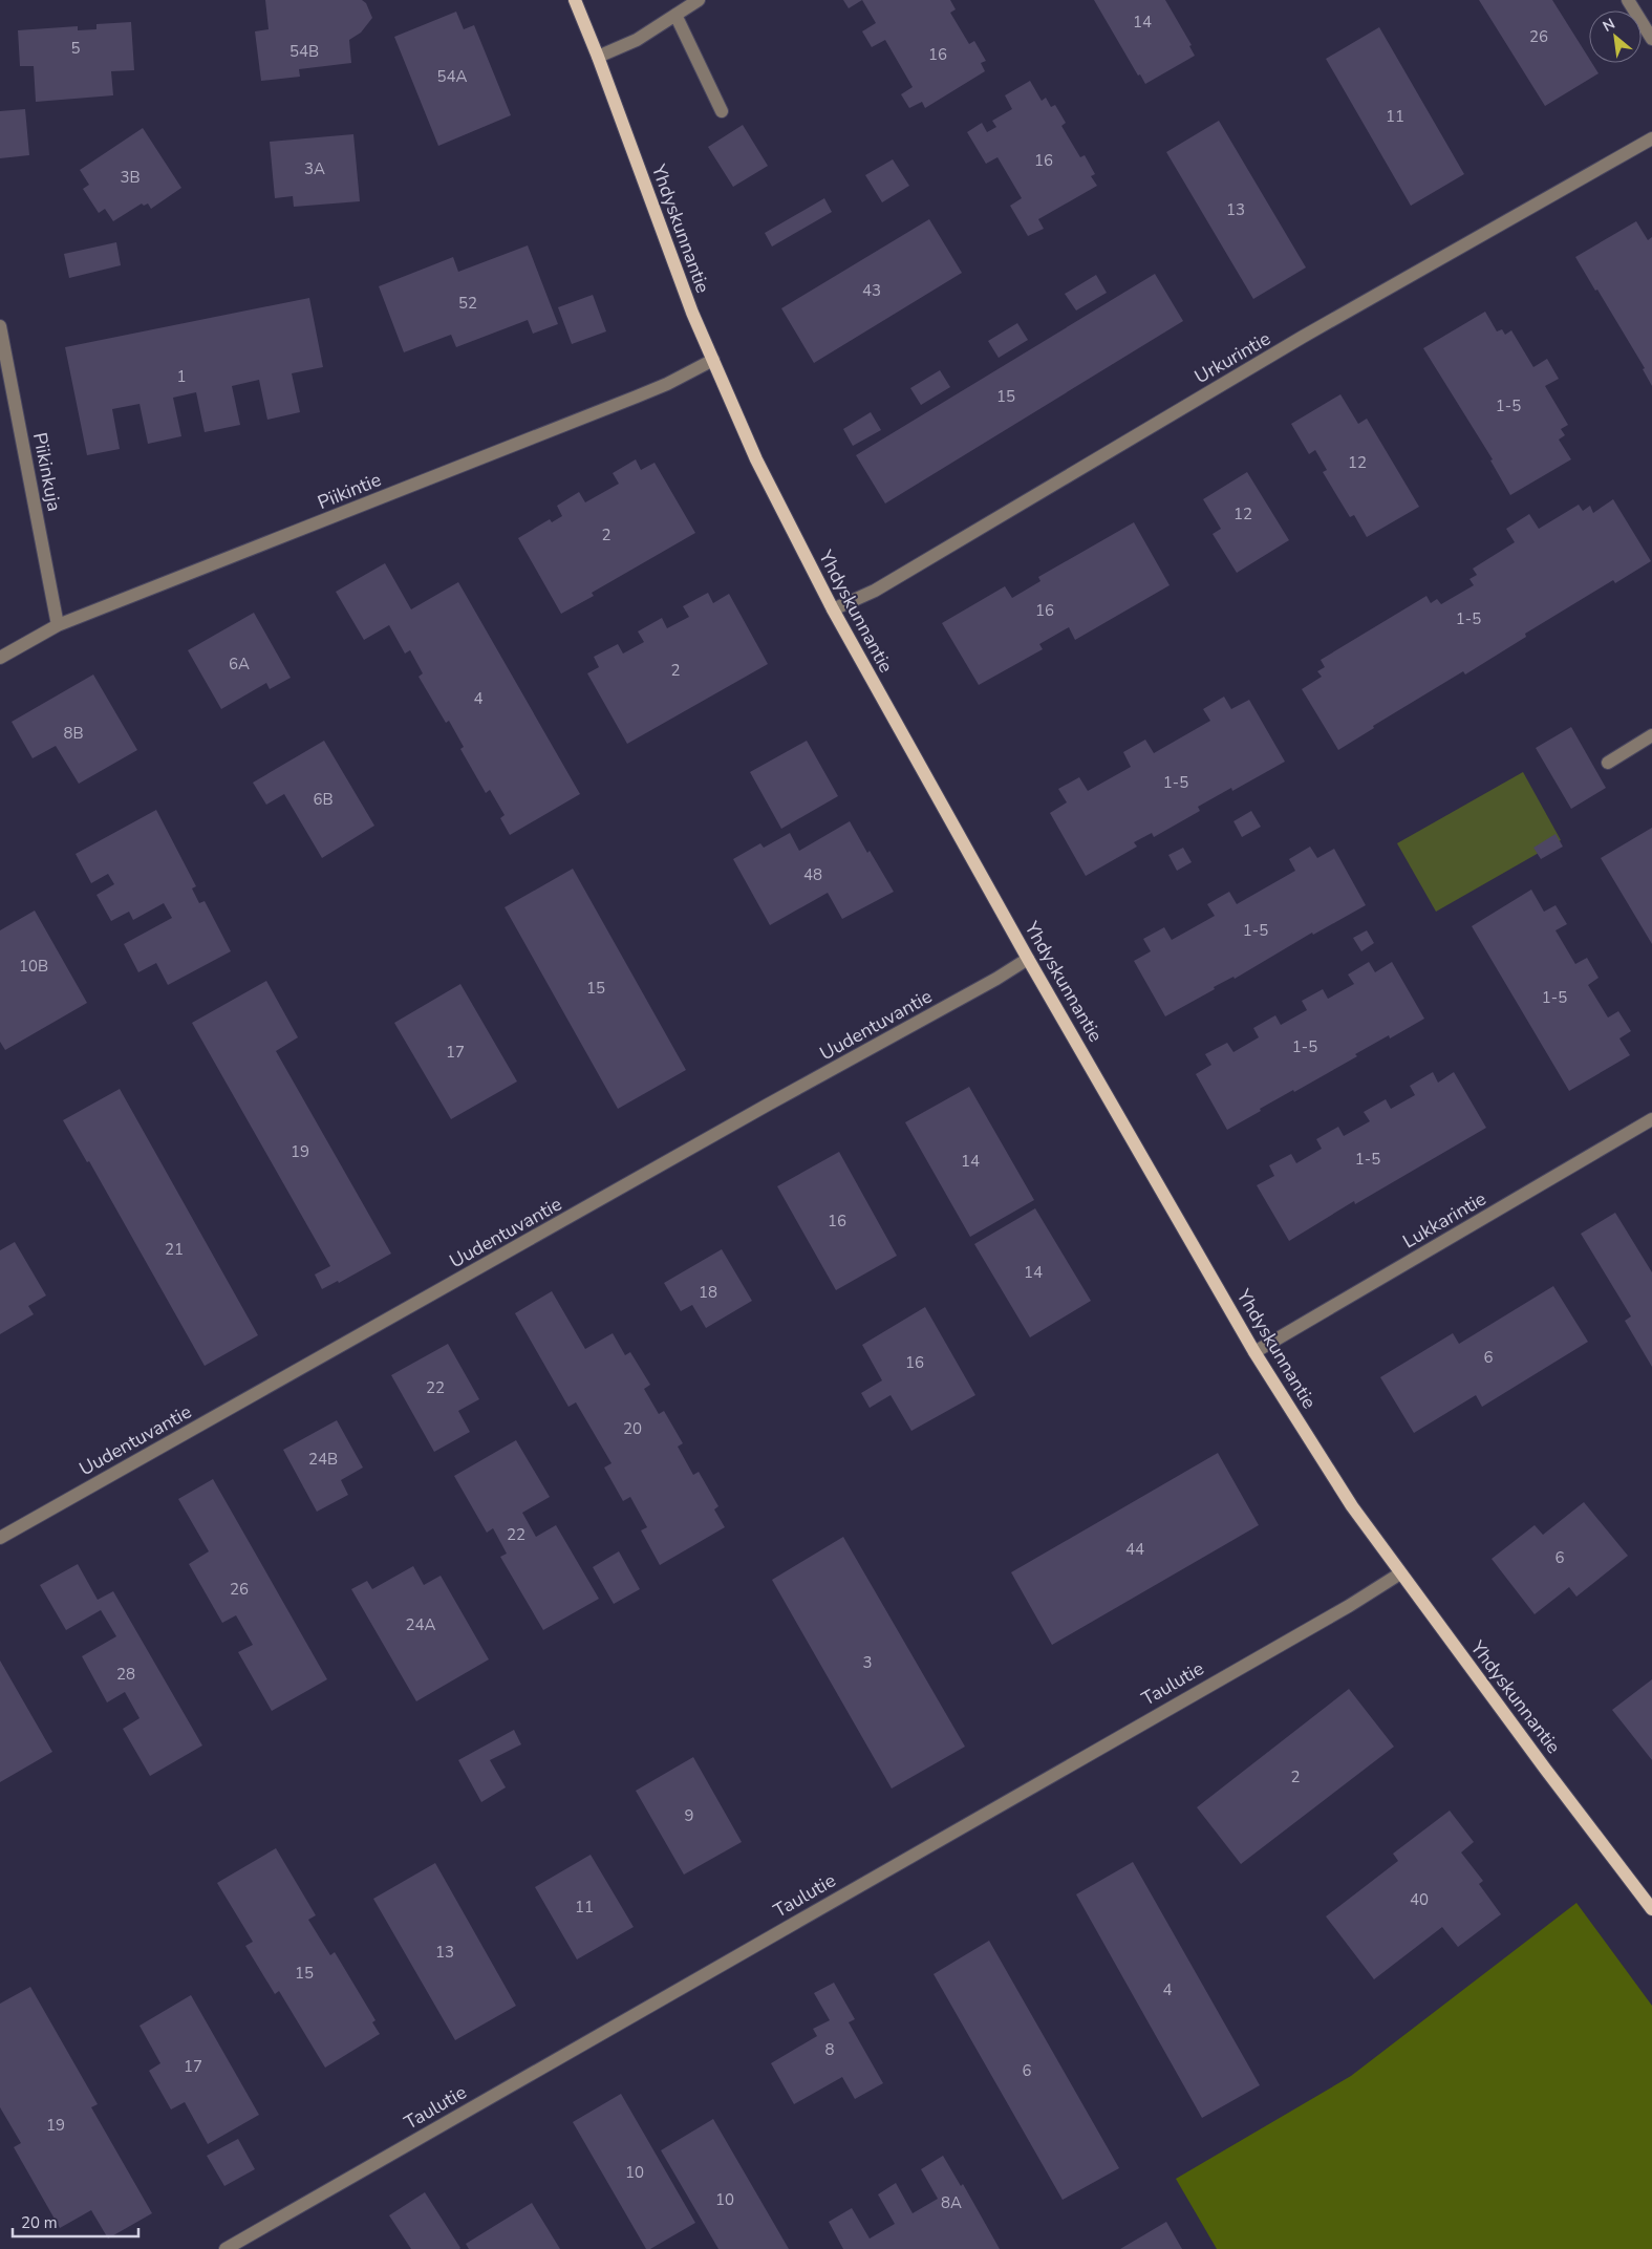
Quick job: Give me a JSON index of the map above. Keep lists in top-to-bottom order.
{
  "streets": {
    "main road": ["Yhdyskunnantie"],
    "street": [
      "Urkurintie",
      "Piikinkuja",
      "Piikintie",
      "Uudentuvantie",
      "Lukkarintie",
      "Taulutie"
    ]
  },
  "crossings": [
    ["Yhdyskunnantie", "Urkurintie"],
    ["Yhdyskunnantie", "Piikintie"],
    ["Yhdyskunnantie", "Uudentuvantie"],
    ["Yhdyskunnantie", "Lukkarintie"],
    ["Yhdyskunnantie", "Taulutie"],
    ["Piikinkuja", "Piikintie"]
  ],
  "house_numbers": [
    "14",
    "26",
    "5",
    "54B",
    "16",
    "54A",
    "11",
    "16",
    "3A",
    "3B",
    "13",
    "43",
    "52",
    "1",
    "15",
    "1-5",
    "12",
    "12",
    "2",
    "16",
    "1-5",
    "6A",
    "2",
    "4",
    "8B",
    "1-5",
    "6B",
    "48",
    "1-5",
    "10B",
    "15",
    "1-5",
    "1-5",
    "17",
    "19",
    "1-5",
    "14",
    "16",
    "21",
    "14",
    "18",
    "6",
    "16",
    "22",
    "20",
    "24B",
    "22",
    "44",
    "6",
    "26",
    "24A",
    "3",
    "28",
    "2",
    "9",
    "40",
    "11",
    "13",
    "15",
    "4",
    "8",
    "17",
    "6",
    "19",
    "10",
    "10",
    "8A"
  ],
  "scale_bar": "20 m",
  "north": "top left"
}
